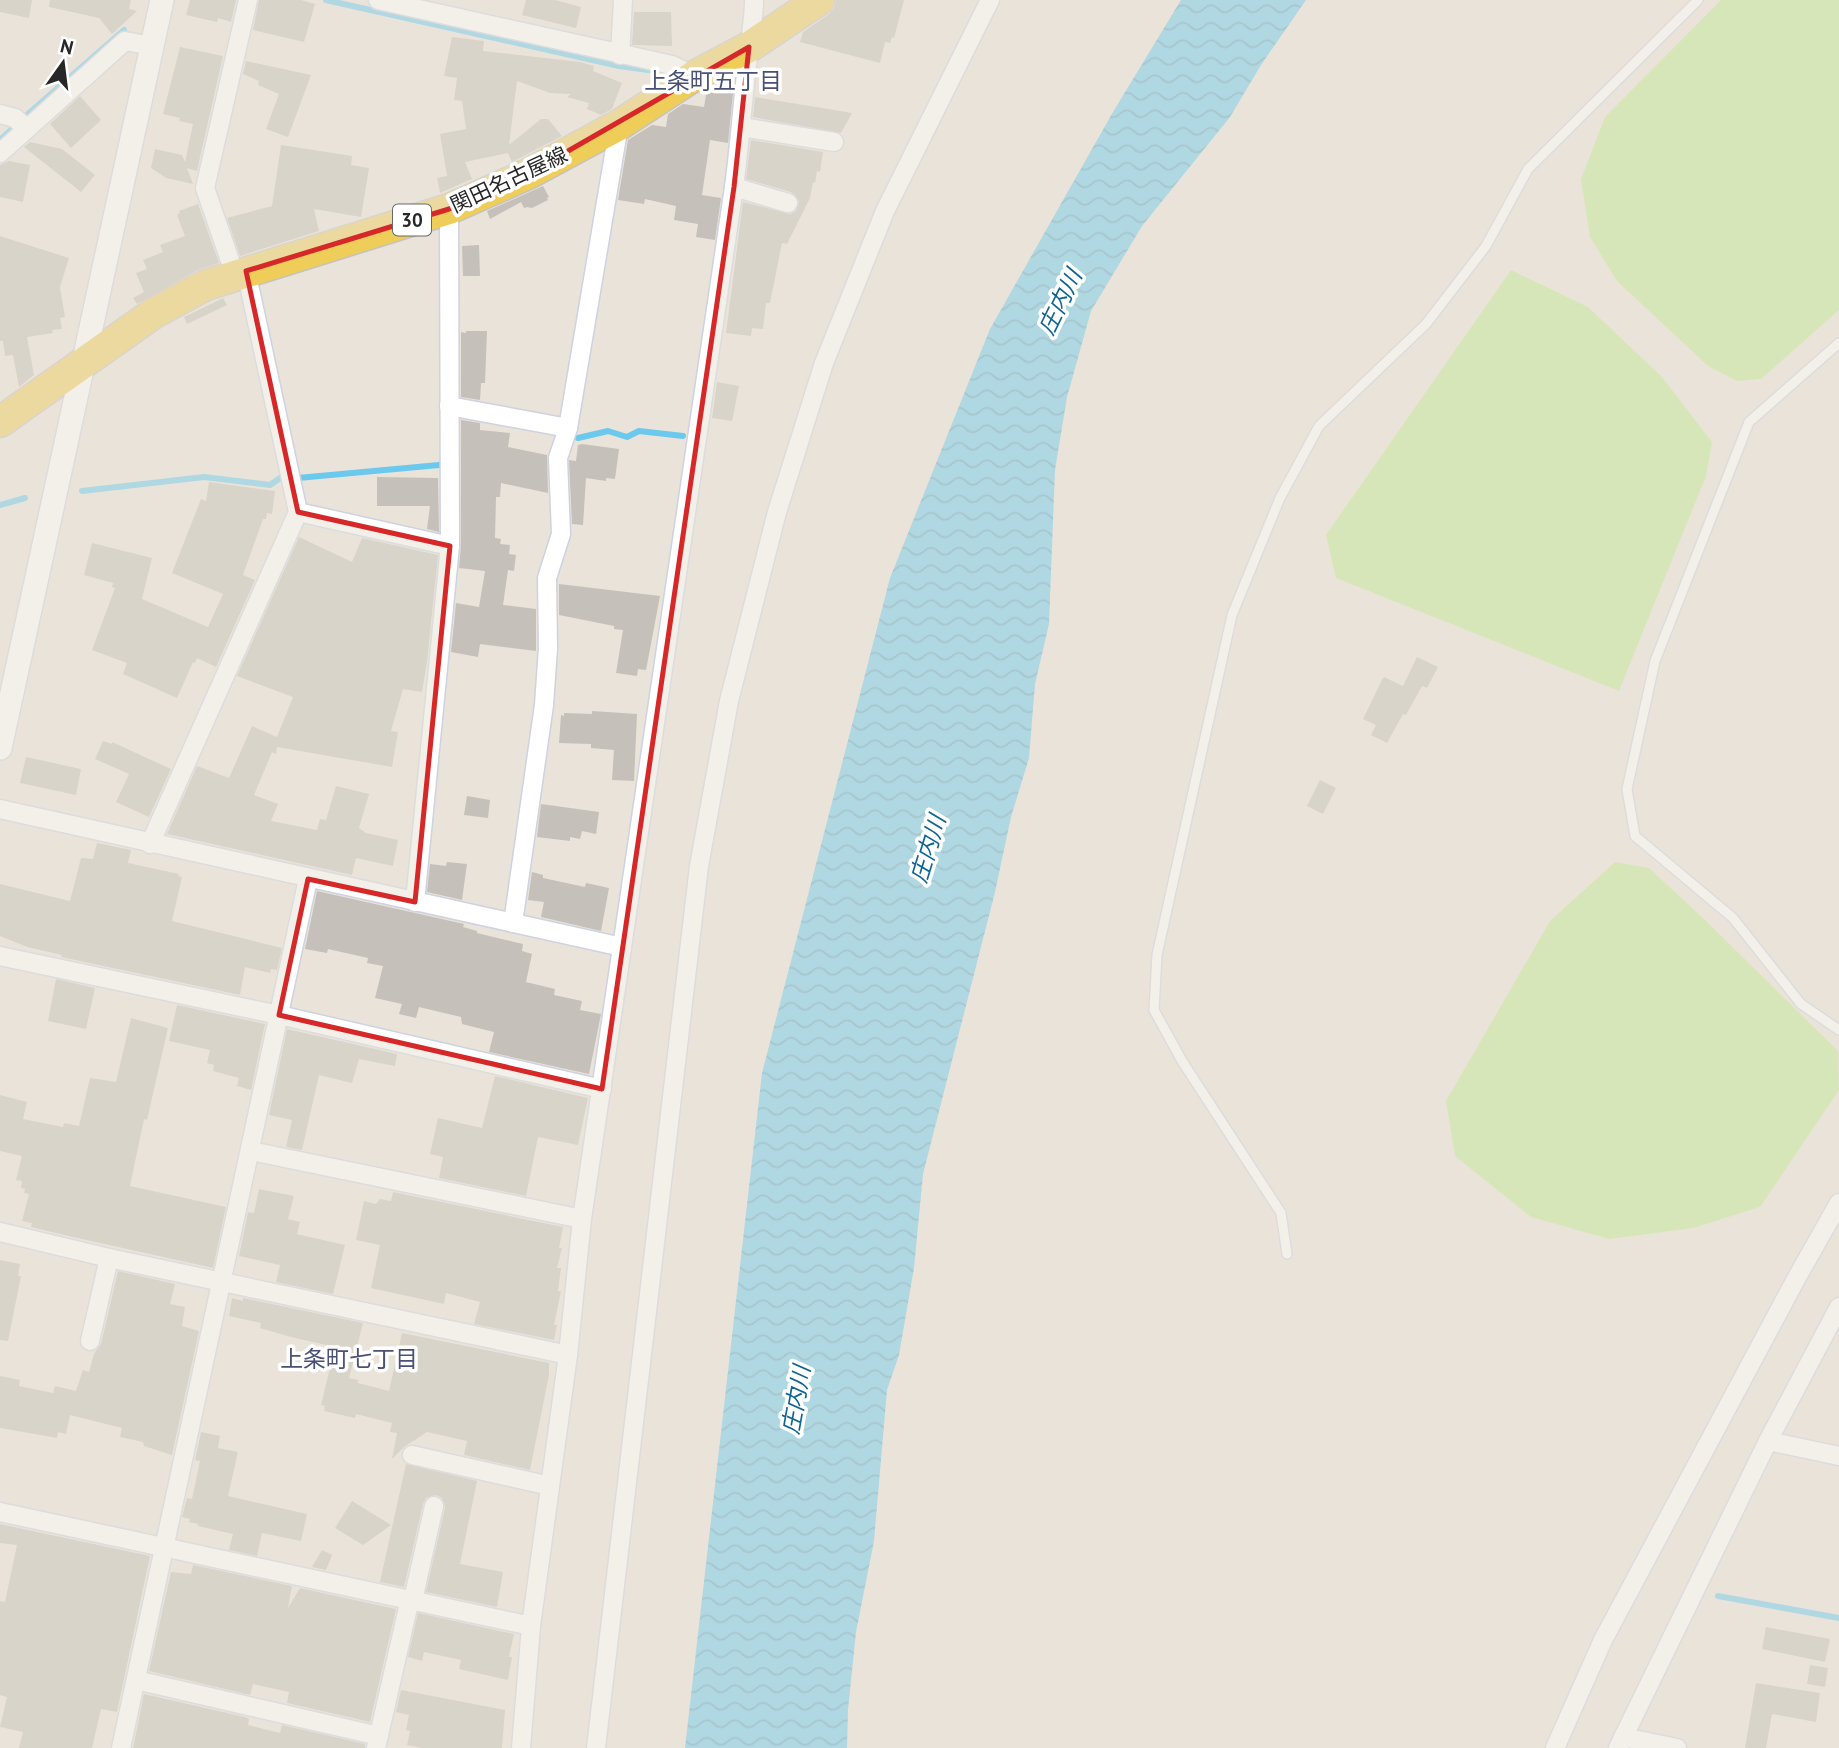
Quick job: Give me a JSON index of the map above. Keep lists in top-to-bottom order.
{
  "streets": {
    "main road": ["関田名古屋線", "30"]
  },
  "districts": ["上条町五丁目", "上条町七丁目"],
  "water": ["庄内川"],
  "north": "top"
}
